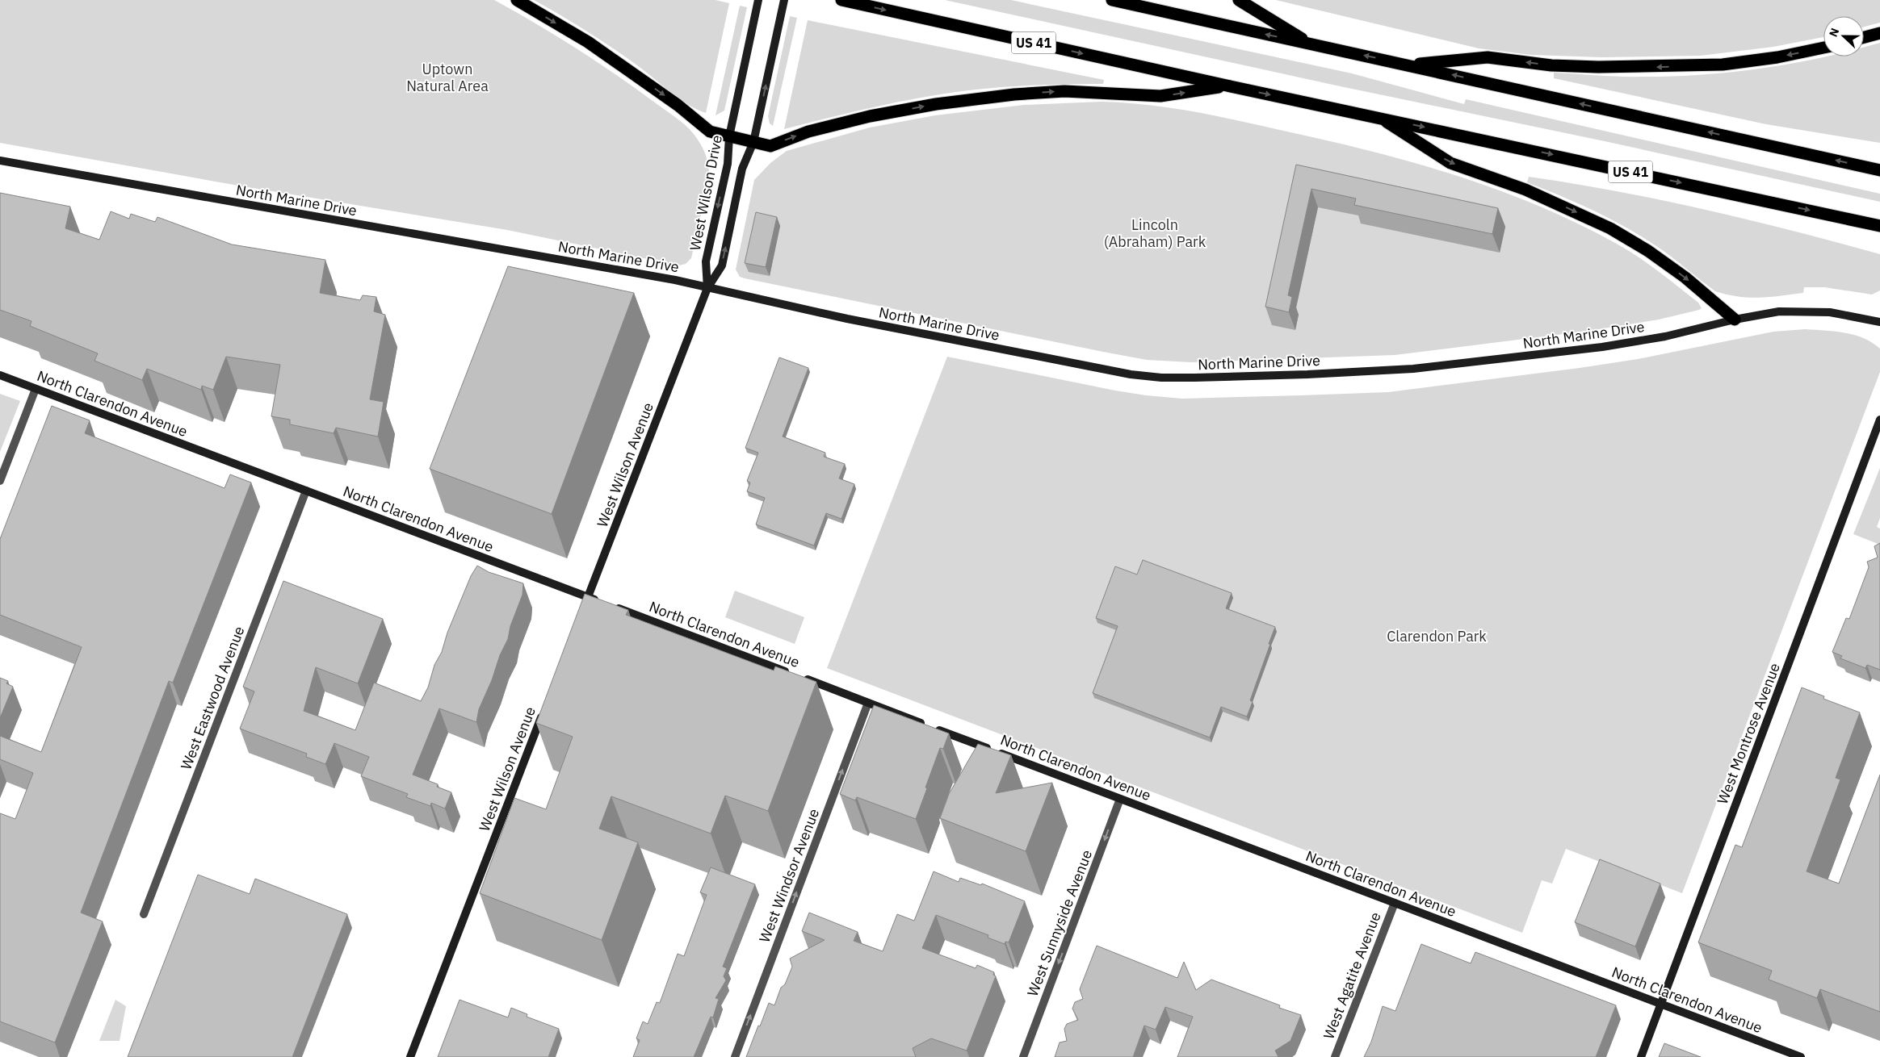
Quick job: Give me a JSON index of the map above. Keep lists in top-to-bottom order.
{
  "streets": {
    "highway": ["US 41"],
    "street": [
      "West Wilson Drive",
      "North Marine Drive",
      "North Clarendon Avenue",
      "West Wilson Avenue",
      "West Eastwood Avenue",
      "West Montrose Avenue",
      "West Windsor Avenue",
      "West Sunnyside Avenue",
      "West Agatite Avenue"
    ]
  },
  "crossings": [
    ["West Wilson Drive", "North Marine Drive"],
    ["West Wilson Drive", "West Wilson Avenue"],
    ["North Marine Drive", "West Wilson Avenue"],
    ["North Clarendon Avenue", "West Wilson Avenue"],
    ["North Clarendon Avenue", "West Eastwood Avenue"],
    ["North Clarendon Avenue", "West Montrose Avenue"],
    ["North Clarendon Avenue", "West Windsor Avenue"],
    ["North Clarendon Avenue", "West Sunnyside Avenue"],
    ["North Clarendon Avenue", "West Agatite Avenue"]
  ],
  "one_way": ["West Windsor Avenue", "West Sunnyside Avenue"],
  "parks": ["Uptown Natural Area", "Lincoln (Abraham) Park", "Clarendon Park"],
  "north": "left"
}
